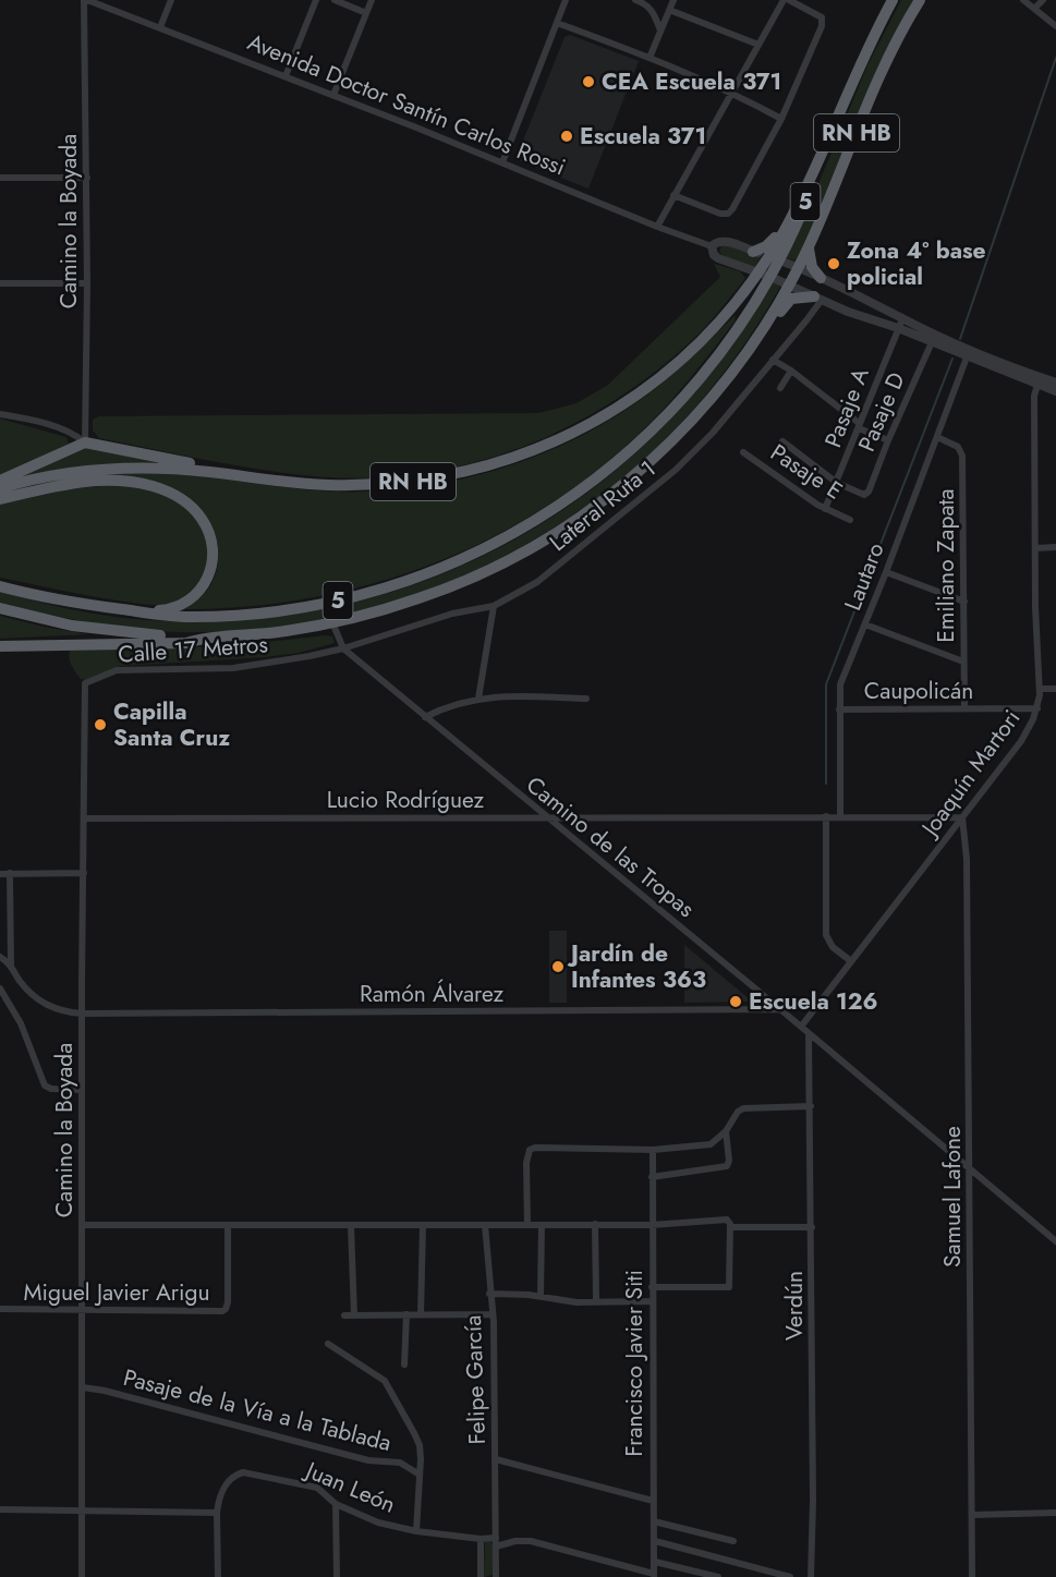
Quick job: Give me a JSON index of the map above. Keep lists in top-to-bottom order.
{
  "streets": {
    "highway": ["RN HB", "5"],
    "street": [
      "Avenida Doctor Santín Carlos Rossi",
      "Camino la Boyada",
      "Pasaje A",
      "Pasaje D",
      "Pasaje E",
      "Lateral Ruta 1",
      "Emiliano Zapata",
      "Lautaro",
      "Calle 17 Metros",
      "Caupolicán",
      "Joaquín Martori",
      "Lucio Rodríguez",
      "Camino de las Tropas",
      "Ramón Álvarez",
      "Samuel Lafone",
      "Miguel Javier Arigu",
      "Verdún",
      "Francisco Javier Siti",
      "Felipe García",
      "Pasaje de la Vía a la Tablada",
      "Juan León"
    ]
  },
  "crossings": [
    ["Avenida Doctor Santín Carlos Rossi", "RN HB"],
    ["Avenida Doctor Santín Carlos Rossi", "5"],
    ["Avenida Doctor Santín Carlos Rossi", "Camino la Boyada"],
    ["Avenida Doctor Santín Carlos Rossi", "Pasaje A"],
    ["Avenida Doctor Santín Carlos Rossi", "Pasaje D"],
    ["Avenida Doctor Santín Carlos Rossi", "Lateral Ruta 1"],
    ["Avenida Doctor Santín Carlos Rossi", "Lautaro"],
    ["Avenida Doctor Santín Carlos Rossi", "Joaquín Martori"],
    ["RN HB", "5"],
    ["RN HB", "Camino de las Tropas"],
    ["Camino la Boyada", "Calle 17 Metros"],
    ["Camino la Boyada", "Lucio Rodríguez"],
    ["Camino la Boyada", "Ramón Álvarez"],
    ["Camino la Boyada", "Miguel Javier Arigu"],
    ["Camino la Boyada", "Pasaje de la Vía a la Tablada"],
    ["Pasaje A", "Pasaje D"],
    ["Pasaje A", "Pasaje E"],
    ["Lateral Ruta 1", "Calle 17 Metros"],
    ["Lateral Ruta 1", "Camino de las Tropas"],
    ["Emiliano Zapata", "Lautaro"],
    ["Emiliano Zapata", "Caupolicán"],
    ["Lautaro", "Caupolicán"],
    ["Lautaro", "Lucio Rodríguez"],
    ["Calle 17 Metros", "Camino de las Tropas"],
    ["Caupolicán", "Joaquín Martori"],
    ["Joaquín Martori", "Lucio Rodríguez"],
    ["Joaquín Martori", "Camino de las Tropas"],
    ["Joaquín Martori", "Samuel Lafone"],
    ["Lucio Rodríguez", "Camino de las Tropas"],
    ["Lucio Rodríguez", "Samuel Lafone"],
    ["Camino de las Tropas", "Ramón Álvarez"],
    ["Camino de las Tropas", "Samuel Lafone"],
    ["Camino de las Tropas", "Verdún"],
    ["Francisco Javier Siti", "Felipe García"]
  ],
  "places": [
    "CEA Escuela 371",
    "Escuela 371",
    "Zona 4° base policial",
    "Capilla Santa Cruz",
    "Jardín de Infantes 363",
    "Escuela 126"
  ]
}
